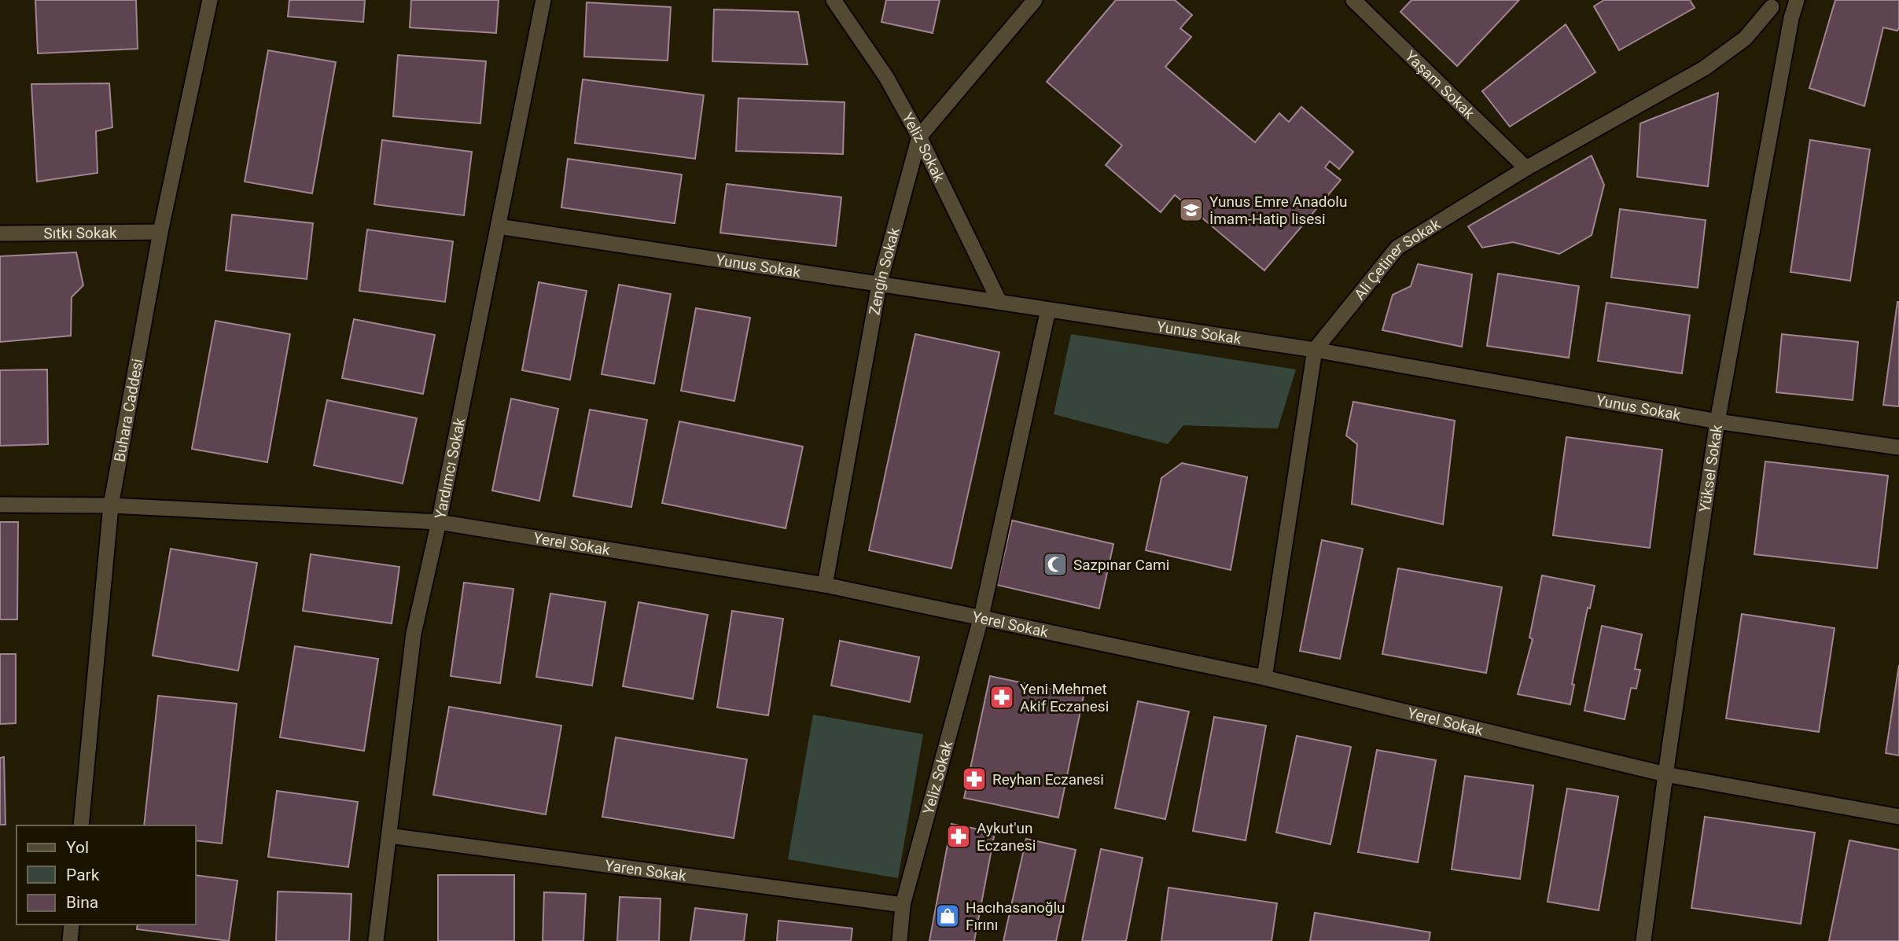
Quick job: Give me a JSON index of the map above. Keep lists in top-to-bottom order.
{
  "streets": {
    "street": [
      "Yaşam Sokak",
      "Yeliz Sokak",
      "Sıtkı Sokak",
      "Ali Çetiner Sokak",
      "Yunus Sokak",
      "Zengin Sokak",
      "Buhara Caddesi",
      "Yüksel Sokak",
      "Yardımcı Sokak",
      "Yerel Sokak",
      "Yaren Sokak"
    ]
  },
  "crossings": [
    ["Yaşam Sokak", "Ali Çetiner Sokak"],
    ["Yeliz Sokak", "Yunus Sokak"],
    ["Yeliz Sokak", "Zengin Sokak"],
    ["Yeliz Sokak", "Yerel Sokak"],
    ["Yeliz Sokak", "Yaren Sokak"],
    ["Sıtkı Sokak", "Buhara Caddesi"],
    ["Ali Çetiner Sokak", "Yunus Sokak"],
    ["Yunus Sokak", "Zengin Sokak"],
    ["Yunus Sokak", "Yüksel Sokak"],
    ["Yunus Sokak", "Yardımcı Sokak"],
    ["Zengin Sokak", "Yerel Sokak"],
    ["Buhara Caddesi", "Yerel Sokak"],
    ["Yüksel Sokak", "Yerel Sokak"],
    ["Yardımcı Sokak", "Yerel Sokak"],
    ["Yardımcı Sokak", "Yaren Sokak"]
  ],
  "places": {
    "school or university": ["Yunus Emre Anadolu İmam-Hatip lisesi"],
    "mosque": ["Sazpınar Cami"],
    "pharmacy": ["Yeni Mehmet Akif Eczanesi", "Reyhan Eczanesi", "Aykut'un Eczanesi"],
    "shop": ["Hacıhasanoğlu Fırını"]
  },
  "legend": ["Yol", "Park", "Bina"]
}
